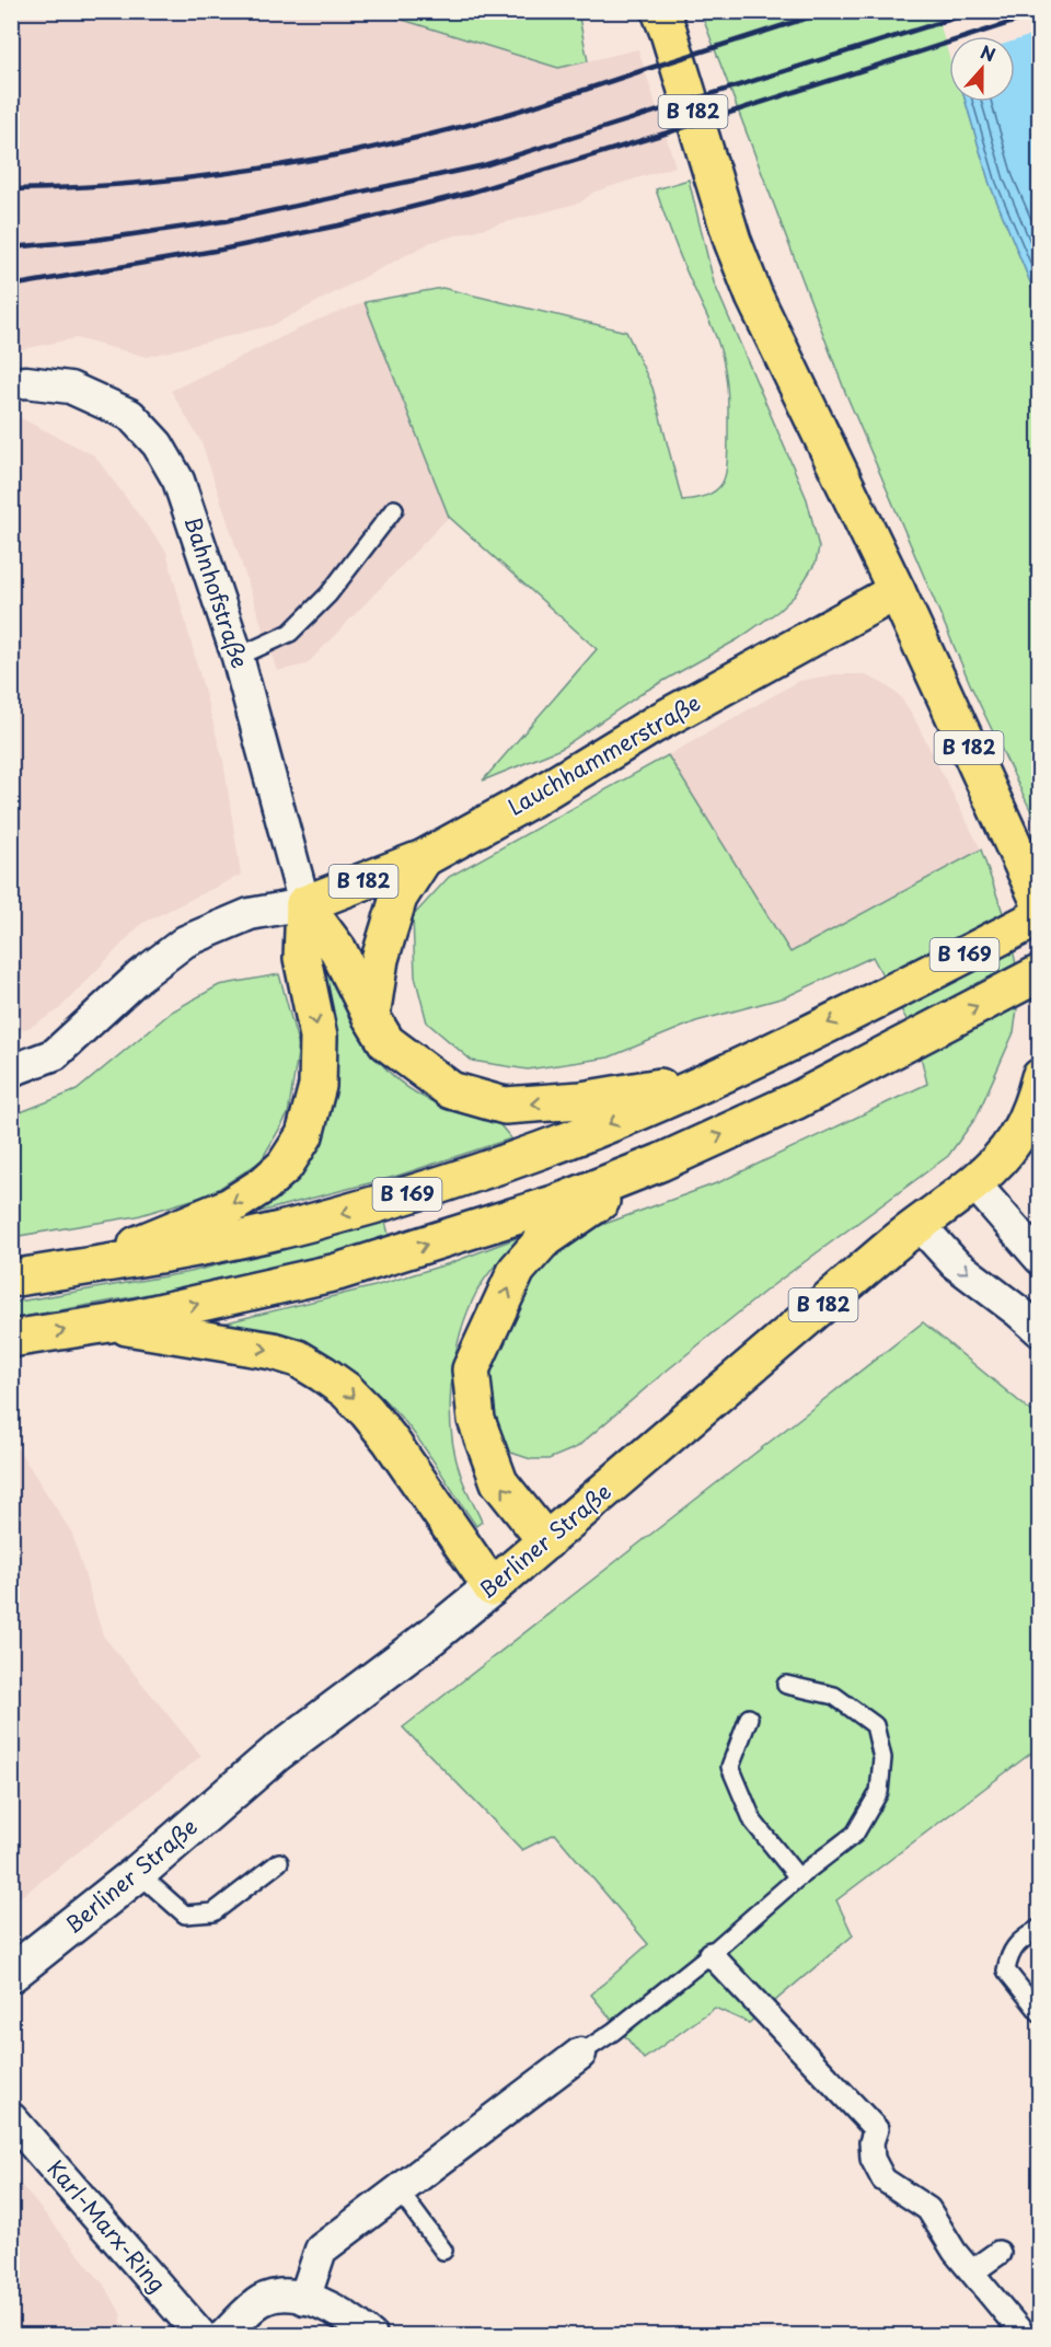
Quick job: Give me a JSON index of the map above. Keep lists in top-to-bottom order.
{
  "streets": {
    "main road": [
      "B 182",
      "Lauchhammerstraße",
      "B 169",
      "Berliner Straße"
    ],
    "street": ["Bahnhofstraße", "Karl-Marx-Ring"]
  },
  "crossings": [
    ["B 182", "Lauchhammerstraße"],
    ["Bahnhofstraße", "Lauchhammerstraße"]
  ],
  "north": "top"
}
